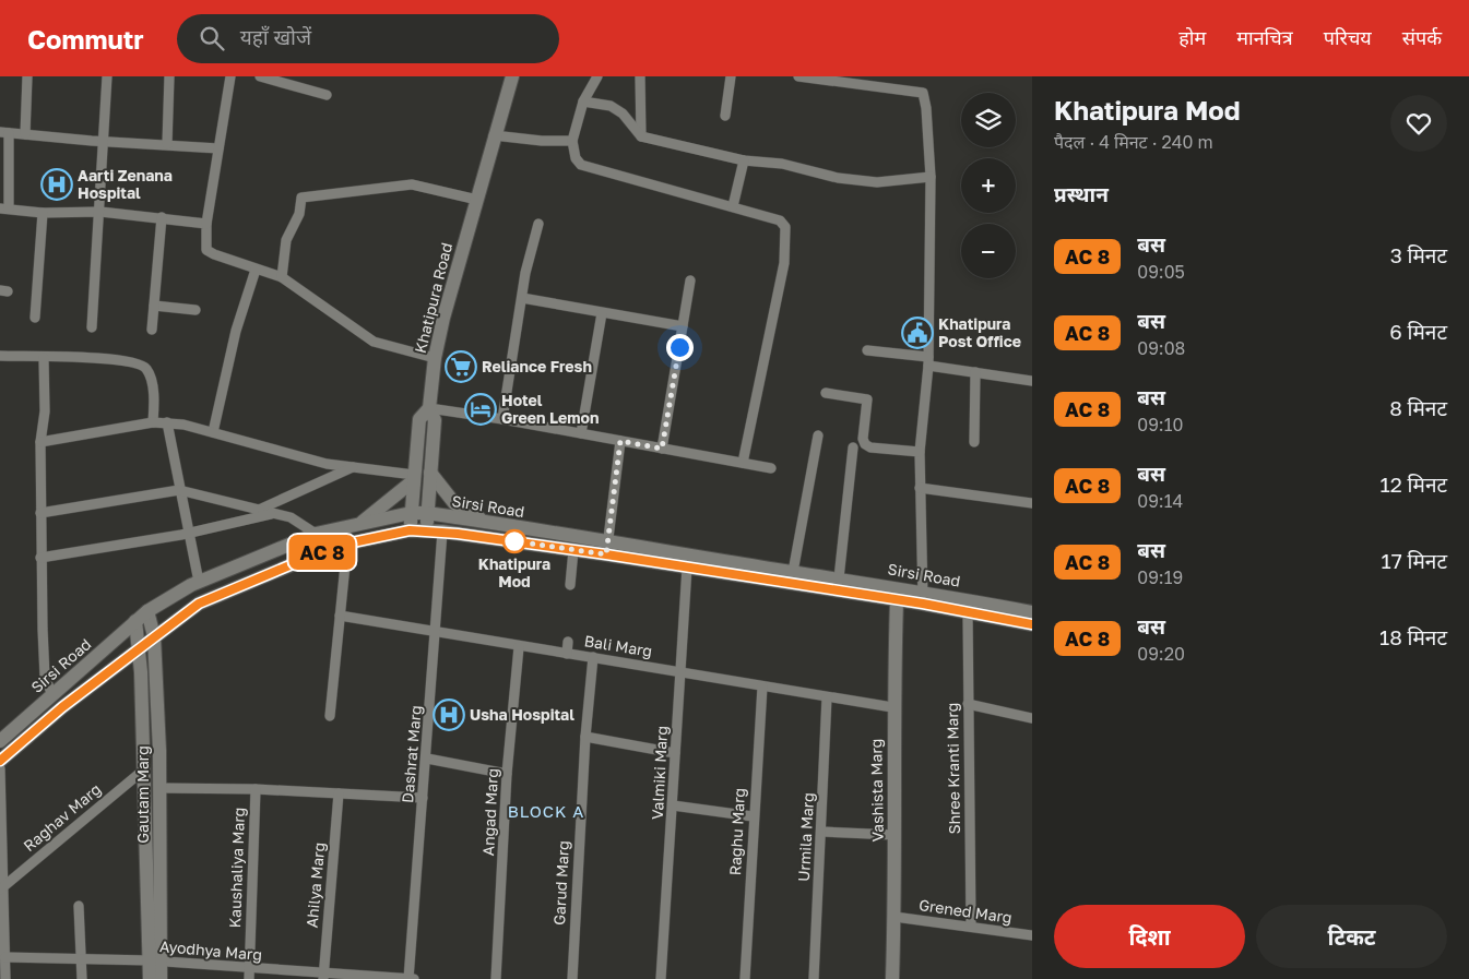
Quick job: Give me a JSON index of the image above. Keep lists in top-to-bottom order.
{
  "streets": {
    "street": [
      "Khatipura Road",
      "Sirsi Road",
      "Bali Marg",
      "Dashrat Marg",
      "Shree Kranti Marg",
      "Valmiki Marg",
      "Vashista Marg",
      "Gautam Marg",
      "Angad Marg",
      "Raghav Marg",
      "Raghu Marg",
      "Urmila Marg",
      "Kaushaliya Marg",
      "Garud Marg",
      "Ahilya Marg",
      "Grened Marg",
      "Ayodhya Marg"
    ]
  },
  "crossings": [
    ["Khatipura Road", "Sirsi Road"],
    ["Sirsi Road", "Dashrat Marg"],
    ["Sirsi Road", "Shree Kranti Marg"],
    ["Sirsi Road", "Valmiki Marg"],
    ["Sirsi Road", "Vashista Marg"],
    ["Sirsi Road", "Gautam Marg"],
    ["Bali Marg", "Dashrat Marg"],
    ["Bali Marg", "Valmiki Marg"],
    ["Bali Marg", "Vashista Marg"],
    ["Bali Marg", "Angad Marg"],
    ["Bali Marg", "Raghu Marg"],
    ["Bali Marg", "Urmila Marg"],
    ["Bali Marg", "Garud Marg"],
    ["Dashrat Marg", "Ayodhya Marg"],
    ["Shree Kranti Marg", "Grened Marg"],
    ["Vashista Marg", "Grened Marg"],
    ["Gautam Marg", "Raghav Marg"],
    ["Gautam Marg", "Ayodhya Marg"],
    ["Kaushaliya Marg", "Ayodhya Marg"],
    ["Ahilya Marg", "Ayodhya Marg"]
  ],
  "districts": ["BLOCK A"],
  "places": {
    "hospital": ["Aarti Zenana Hospital", "Usha Hospital"],
    "public building": ["Khatipura Post Office"],
    "supermarket": ["Reliance Fresh"],
    "hotel": ["Hotel Green Lemon"],
    "other": ["Khatipura Mod"]
  },
  "page": {
    "header": "Commutr",
    "search": "यहाँ खोजें",
    "nav": [
      "होम",
      "मानचित्र",
      "परिचय",
      "संपर्क"
    ],
    "on_map": "AC 8",
    "heading": [
      ["Khatipura Mod", "पैदल · 4 मिनट · 240 m"],
      "प्रस्थान"
    ],
    "map_buttons": ["+", "−"],
    "list": [
      {
        "mark": "AC 8",
        "name": "बस",
        "note": "09:05",
        "value": "3 मिनट"
      },
      {
        "mark": "AC 8",
        "name": "बस",
        "note": "09:08",
        "value": "6 मिनट"
      },
      {
        "mark": "AC 8",
        "name": "बस",
        "note": "09:10",
        "value": "8 मिनट"
      },
      {
        "mark": "AC 8",
        "name": "बस",
        "note": "09:14",
        "value": "12 मिनट"
      },
      {
        "mark": "AC 8",
        "name": "बस",
        "note": "09:19",
        "value": "17 मिनट"
      },
      {
        "mark": "AC 8",
        "name": "बस",
        "note": "09:20",
        "value": "18 मिनट"
      }
    ],
    "buttons": ["दिशा", "टिकट"]
  }
}
